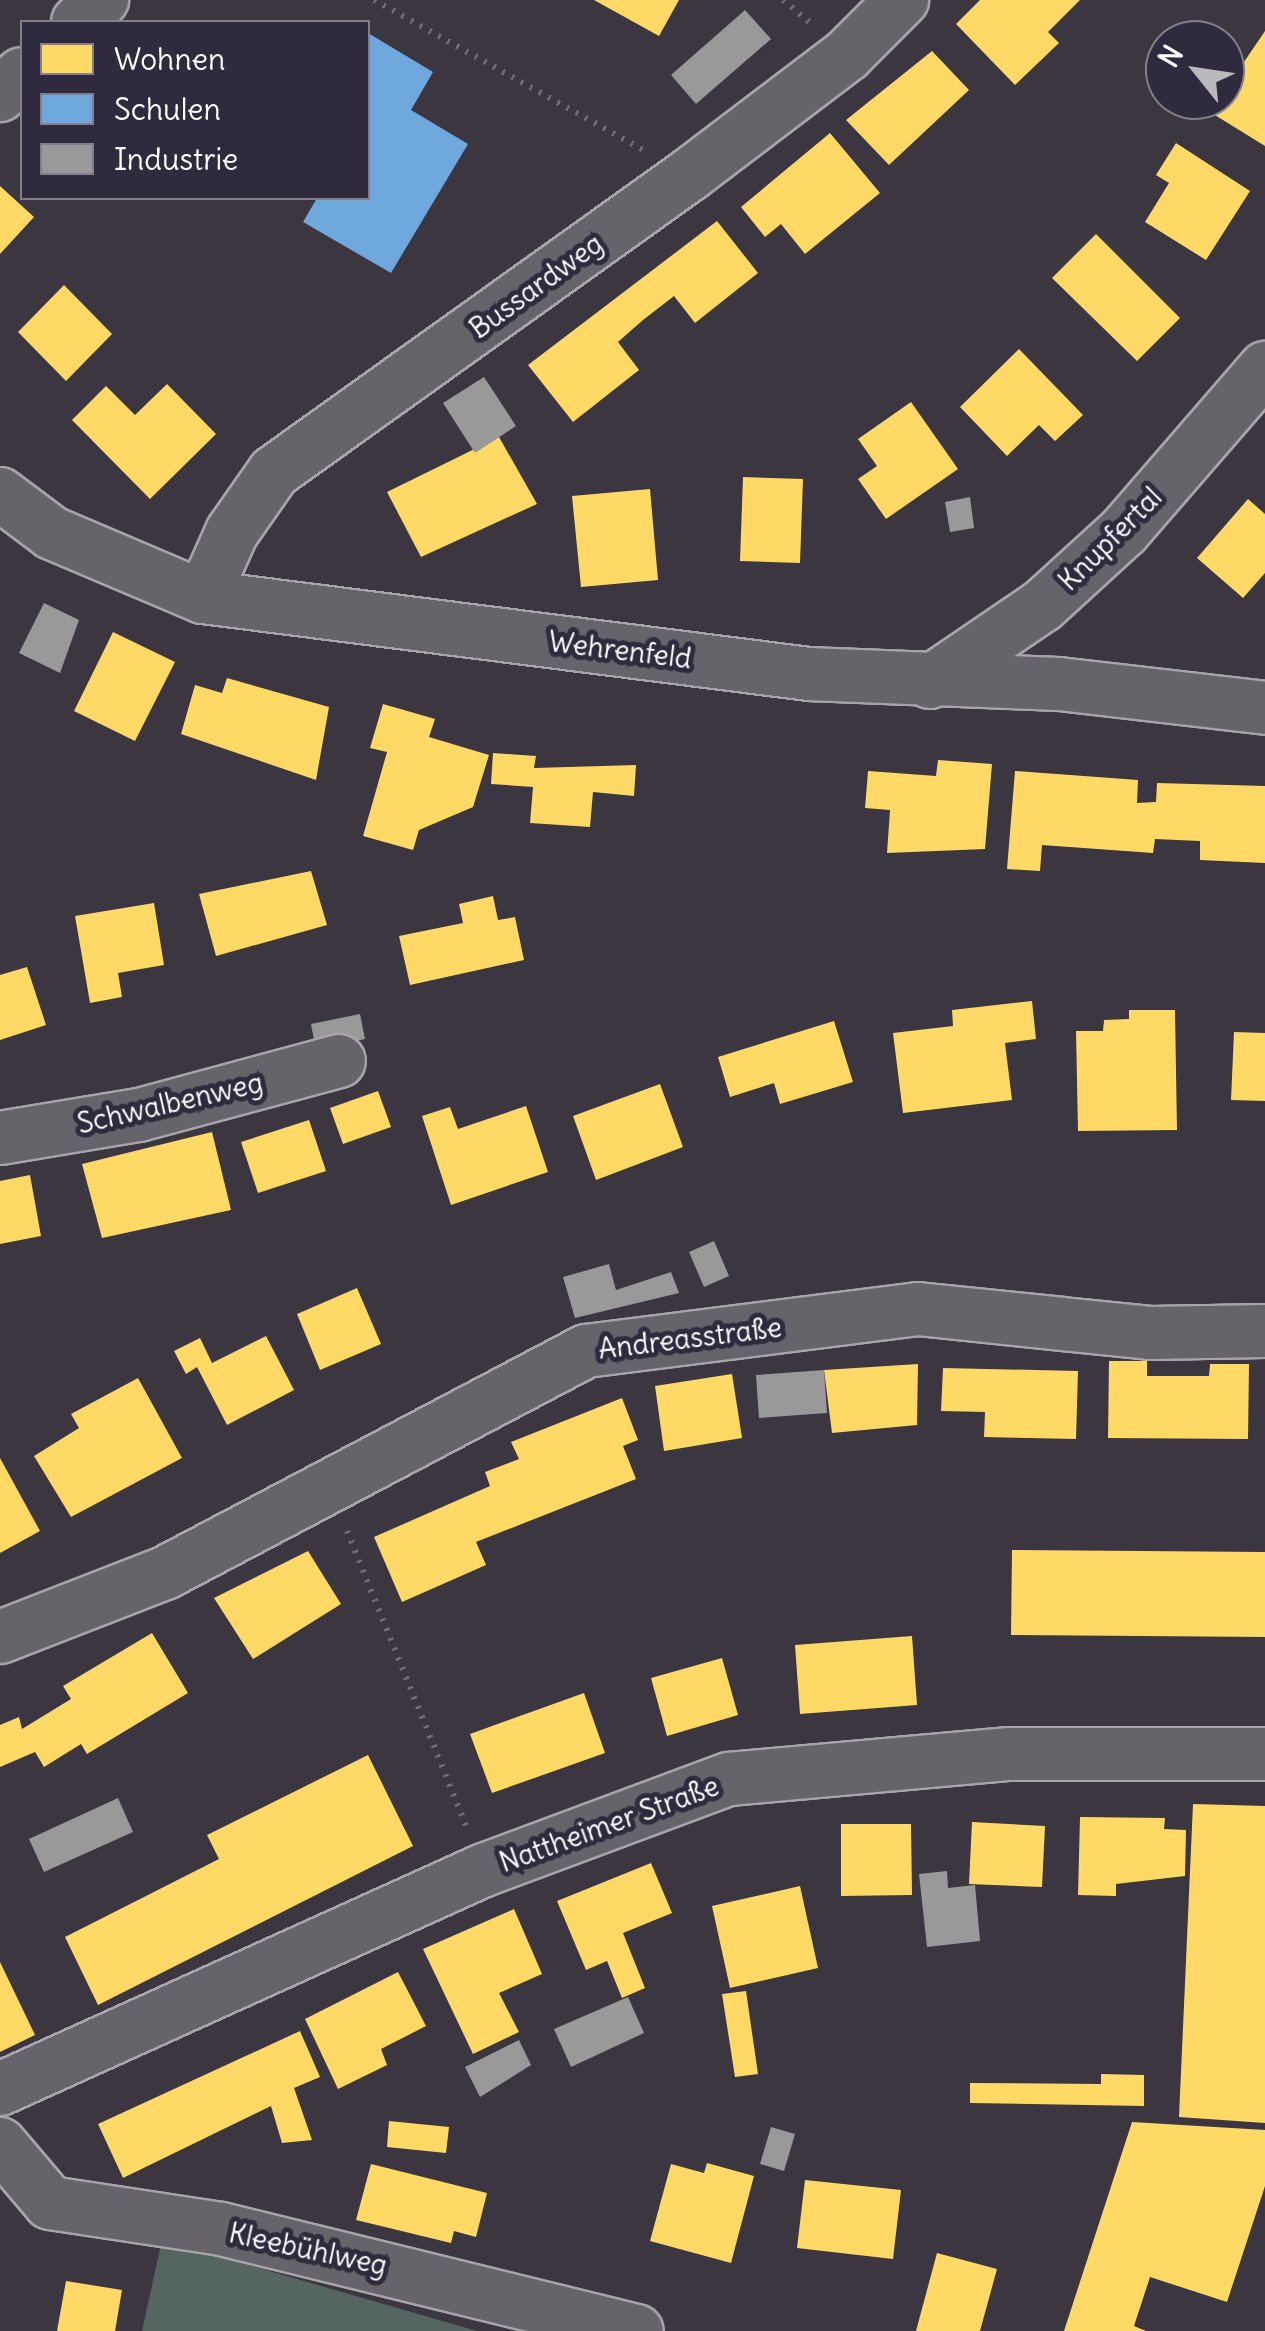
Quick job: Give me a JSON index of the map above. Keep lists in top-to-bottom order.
{
  "streets": {
    "street": [
      "Bussardweg",
      "Knupfertal",
      "Wehrenfeld",
      "Schwalbenweg",
      "Andreasstraße",
      "Nattheimer Straße",
      "Kleebühlweg"
    ]
  },
  "crossings": [
    ["Bussardweg", "Wehrenfeld"],
    ["Knupfertal", "Wehrenfeld"]
  ],
  "legend": ["Wohnen", "Schulen", "Industrie"],
  "north": "top left"
}
